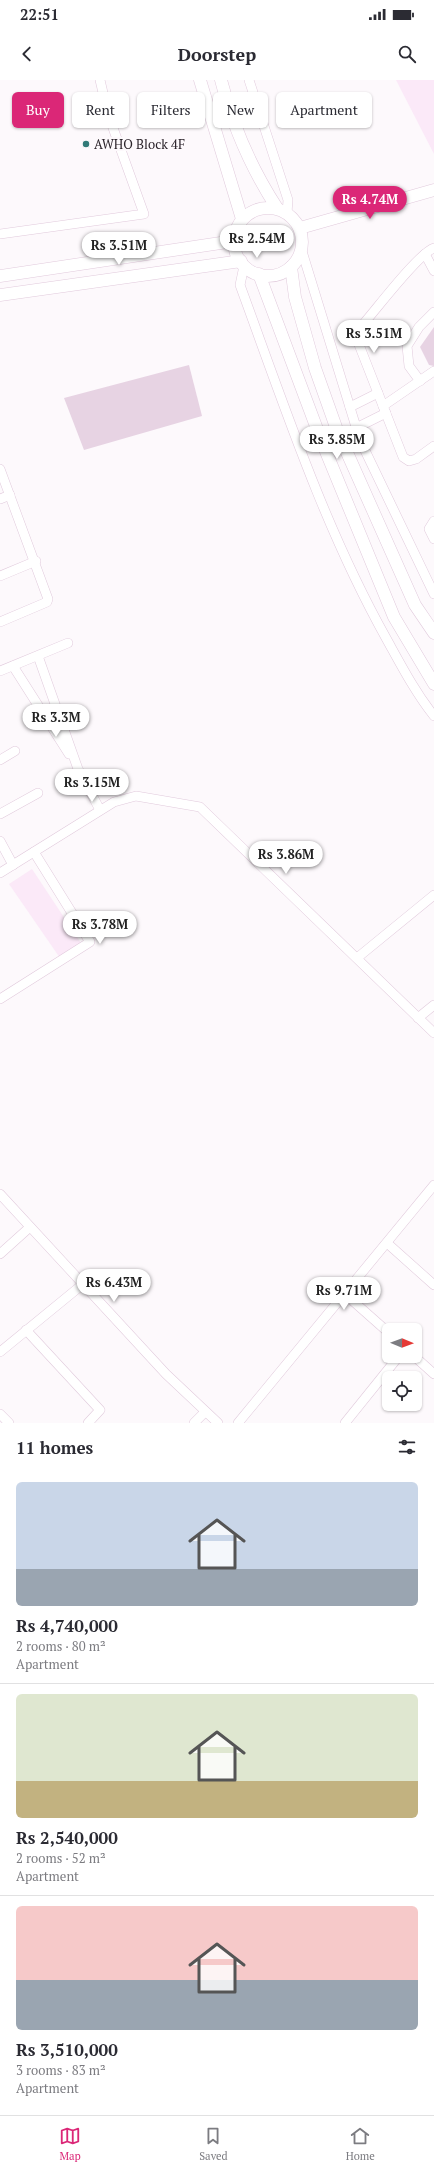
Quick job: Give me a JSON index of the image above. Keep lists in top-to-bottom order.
{
  "places": ["AWHO Block 4F"],
  "north": "right",
  "page": {
    "status": "22:51",
    "header": "Doorstep",
    "chip": [
      "Buy",
      "Rent",
      "Filters",
      "New",
      "Apartment"
    ],
    "price": [
      "Rs 4.74M",
      "Rs 2.54M",
      "Rs 3.51M",
      "Rs 3.51M",
      "Rs 3.85M",
      "Rs 3.3M",
      "Rs 3.15M",
      "Rs 3.86M",
      "Rs 3.78M",
      "Rs 6.43M",
      "Rs 9.71M"
    ],
    "heading": "11 homes",
    "list": [
      {
        "name": "Rs 4,740,000",
        "note": "2 rooms · 80 m² · Apartment"
      },
      {
        "name": "Rs 2,540,000",
        "note": "2 rooms · 52 m² · Apartment"
      },
      {
        "name": "Rs 3,510,000",
        "note": "3 rooms · 83 m² · Apartment"
      }
    ],
    "tabs": ["Map", "Saved", "Home"]
  }
}
